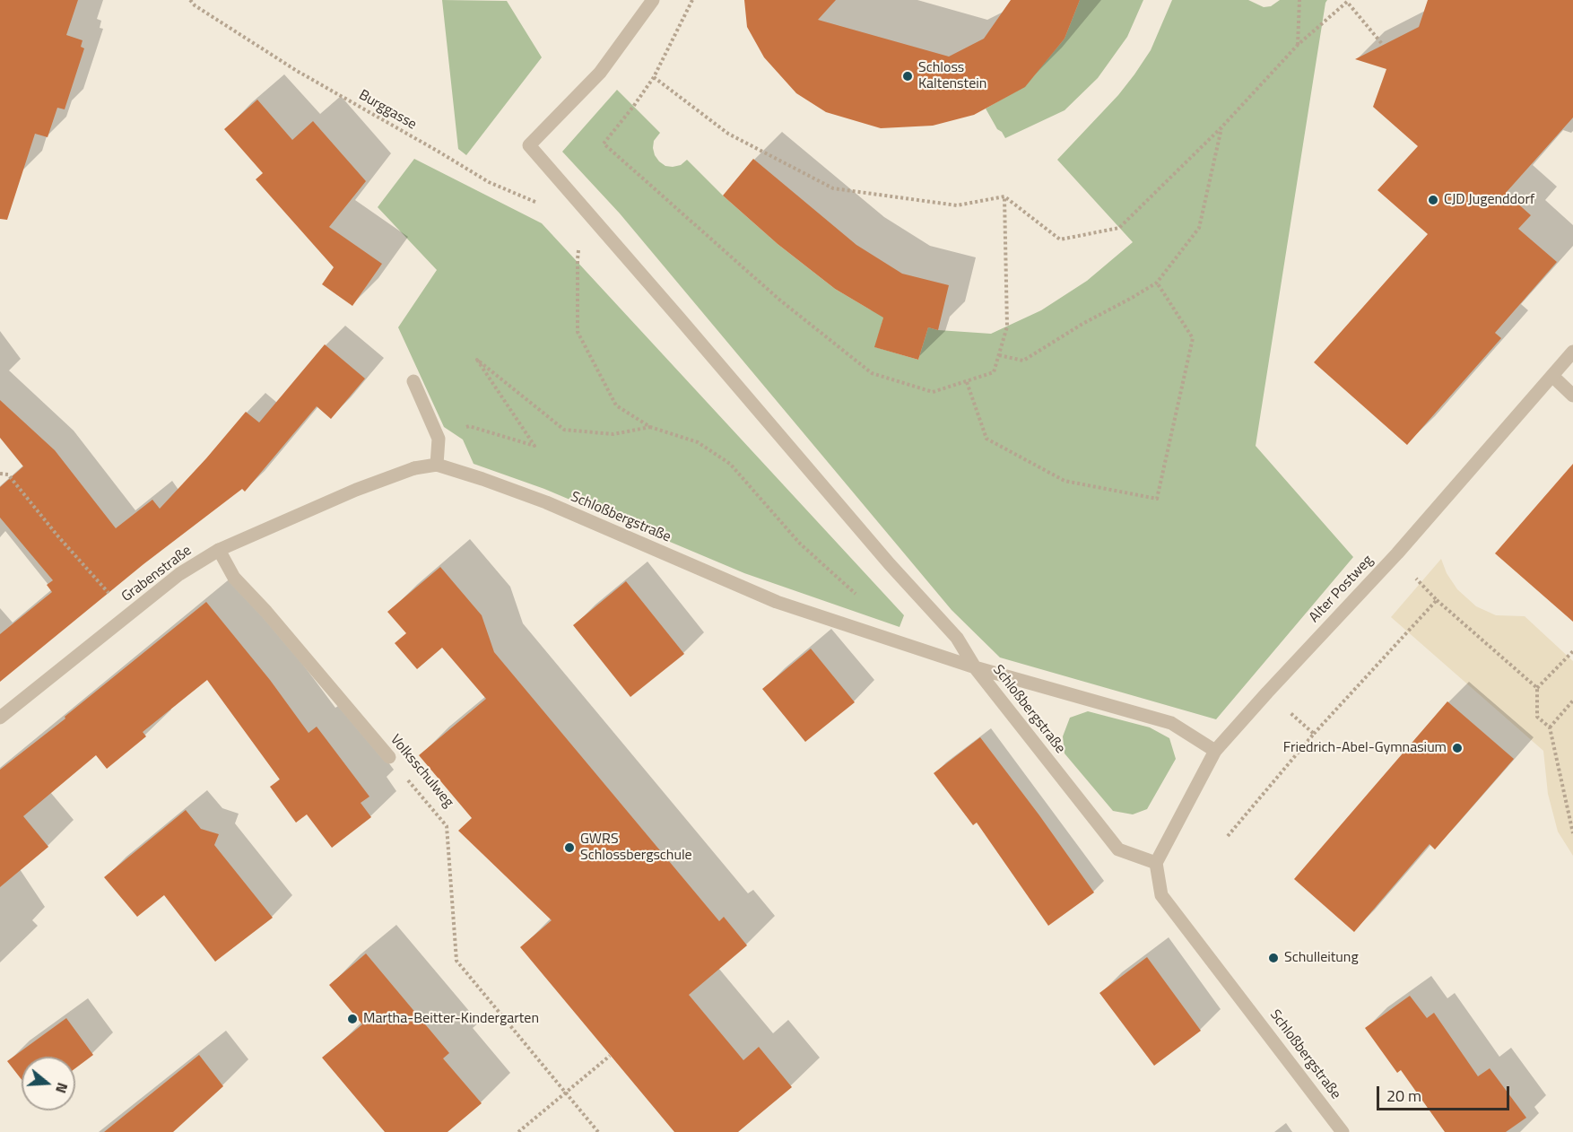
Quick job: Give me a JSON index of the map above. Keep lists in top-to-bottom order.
{
  "streets": {
    "street": [
      "Schloßbergstraße",
      "Grabenstraße",
      "Alter Postweg",
      "Volksschulweg"
    ],
    "path": ["Burggasse"]
  },
  "crossings": [
    ["Schloßbergstraße", "Grabenstraße"],
    ["Schloßbergstraße", "Alter Postweg"],
    ["Grabenstraße", "Volksschulweg"]
  ],
  "places": [
    "Schloss Kaltenstein",
    "CJD Jugenddorf",
    "Friedrich-Abel-Gymnasium",
    "GWRS Schlossbergschule",
    "Schulleitung",
    "Martha-Beitter-Kindergarten"
  ],
  "scale_bar": "20 m",
  "north": "right"
}
